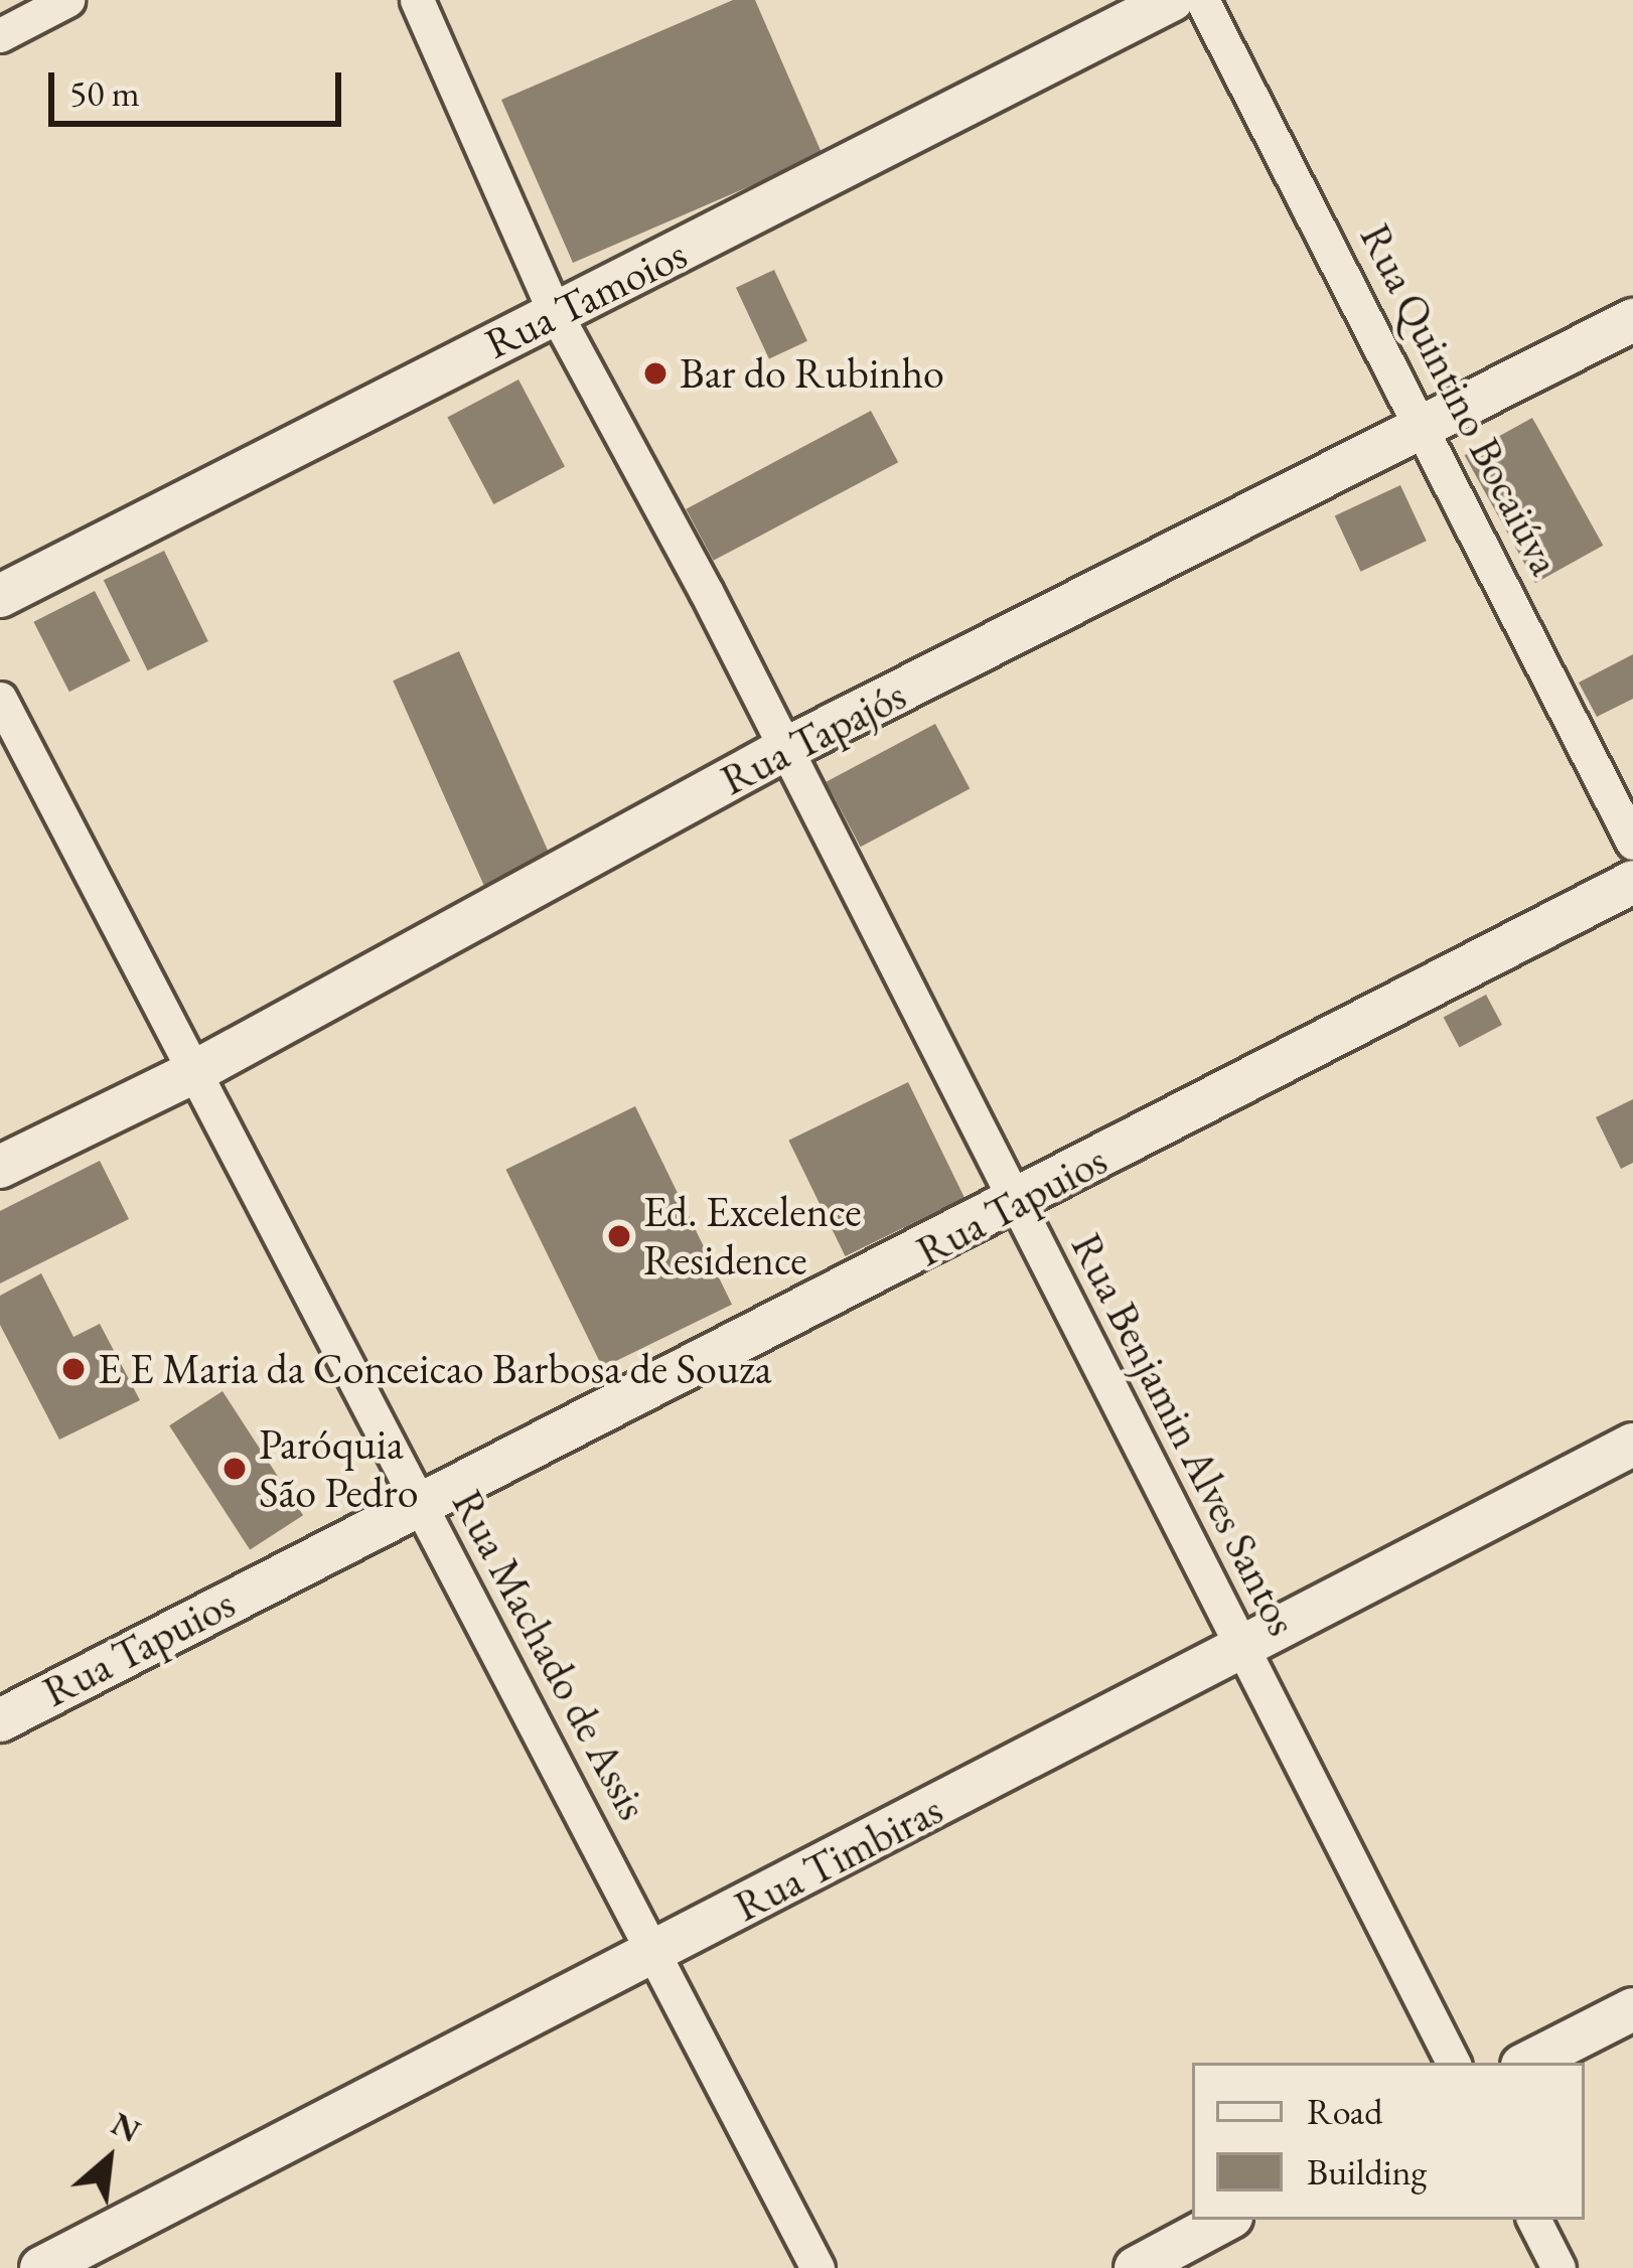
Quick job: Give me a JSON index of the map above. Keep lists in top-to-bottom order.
{
  "streets": {
    "street": [
      "Rua Tamoios",
      "Rua Quintino Bocaiúva",
      "Rua Tapajós",
      "Rua Tapuios",
      "Rua Benjamin Alves Santos",
      "Rua Machado de Assis",
      "Rua Timbiras"
    ]
  },
  "crossings": [
    ["Rua Tamoios", "Rua Benjamin Alves Santos"],
    ["Rua Quintino Bocaiúva", "Rua Tapajós"],
    ["Rua Tapajós", "Rua Benjamin Alves Santos"],
    ["Rua Tapajós", "Rua Machado de Assis"],
    ["Rua Tapuios", "Rua Benjamin Alves Santos"],
    ["Rua Tapuios", "Rua Machado de Assis"],
    ["Rua Benjamin Alves Santos", "Rua Timbiras"],
    ["Rua Machado de Assis", "Rua Timbiras"]
  ],
  "places": [
    "Bar do Rubinho",
    "Ed. Excelence Residence",
    "E E Maria da Conceicao Barbosa de Souza",
    "Paróquia São Pedro"
  ],
  "legend": ["Road", "Building"],
  "scale_bar": "50 m",
  "north": "top right"
}
